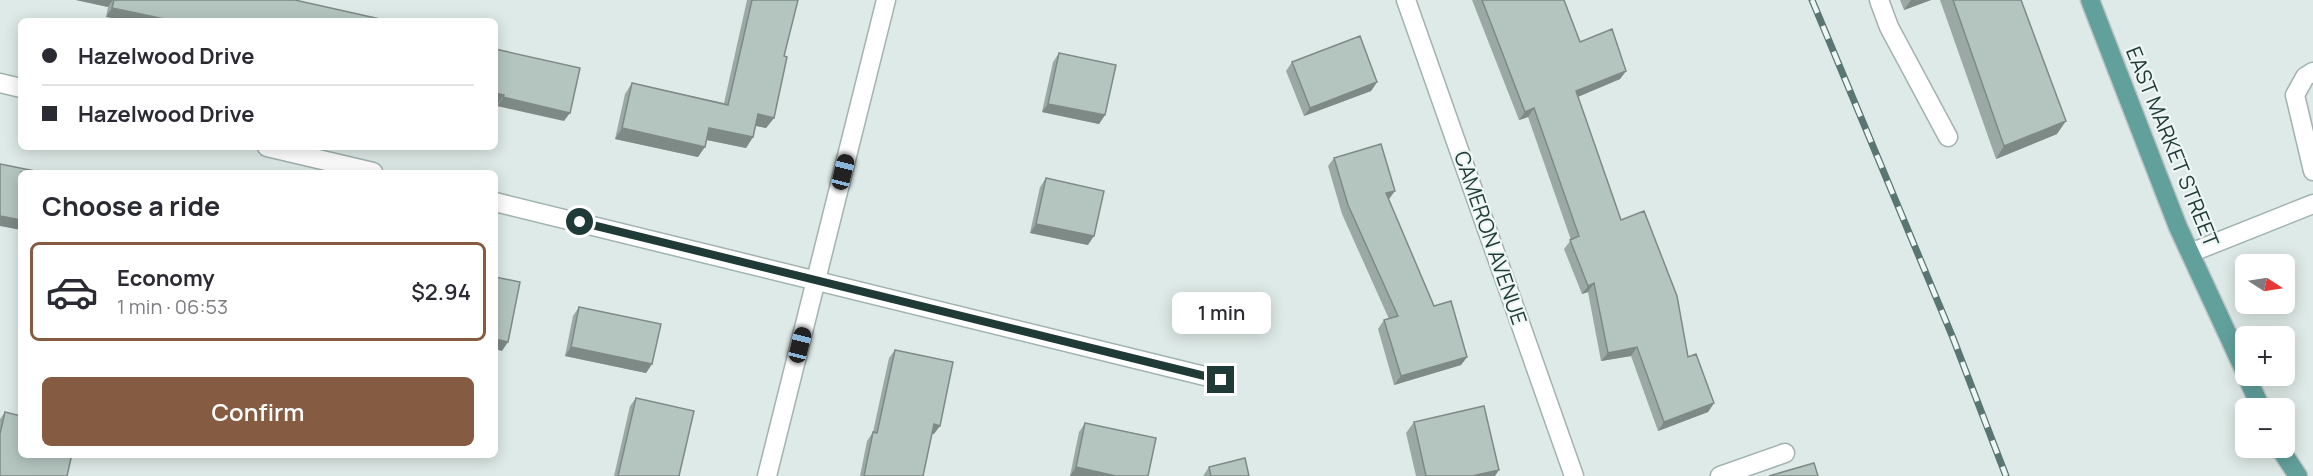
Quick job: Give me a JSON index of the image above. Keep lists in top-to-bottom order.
{
  "streets": {
    "main road": ["EAST MARKET STREET"],
    "street": ["CAMERON AVENUE"]
  },
  "north": "right",
  "page": {
    "banner": ["Hazelwood Drive", "Hazelwood Drive"],
    "heading": "Choose a ride",
    "list": [
      {
        "name": "Economy",
        "note": "1 min · 06:53",
        "value": "$2.94"
      }
    ],
    "map_buttons": ["+", "−"],
    "bubble": "1 min",
    "buttons": "Confirm"
  }
}
